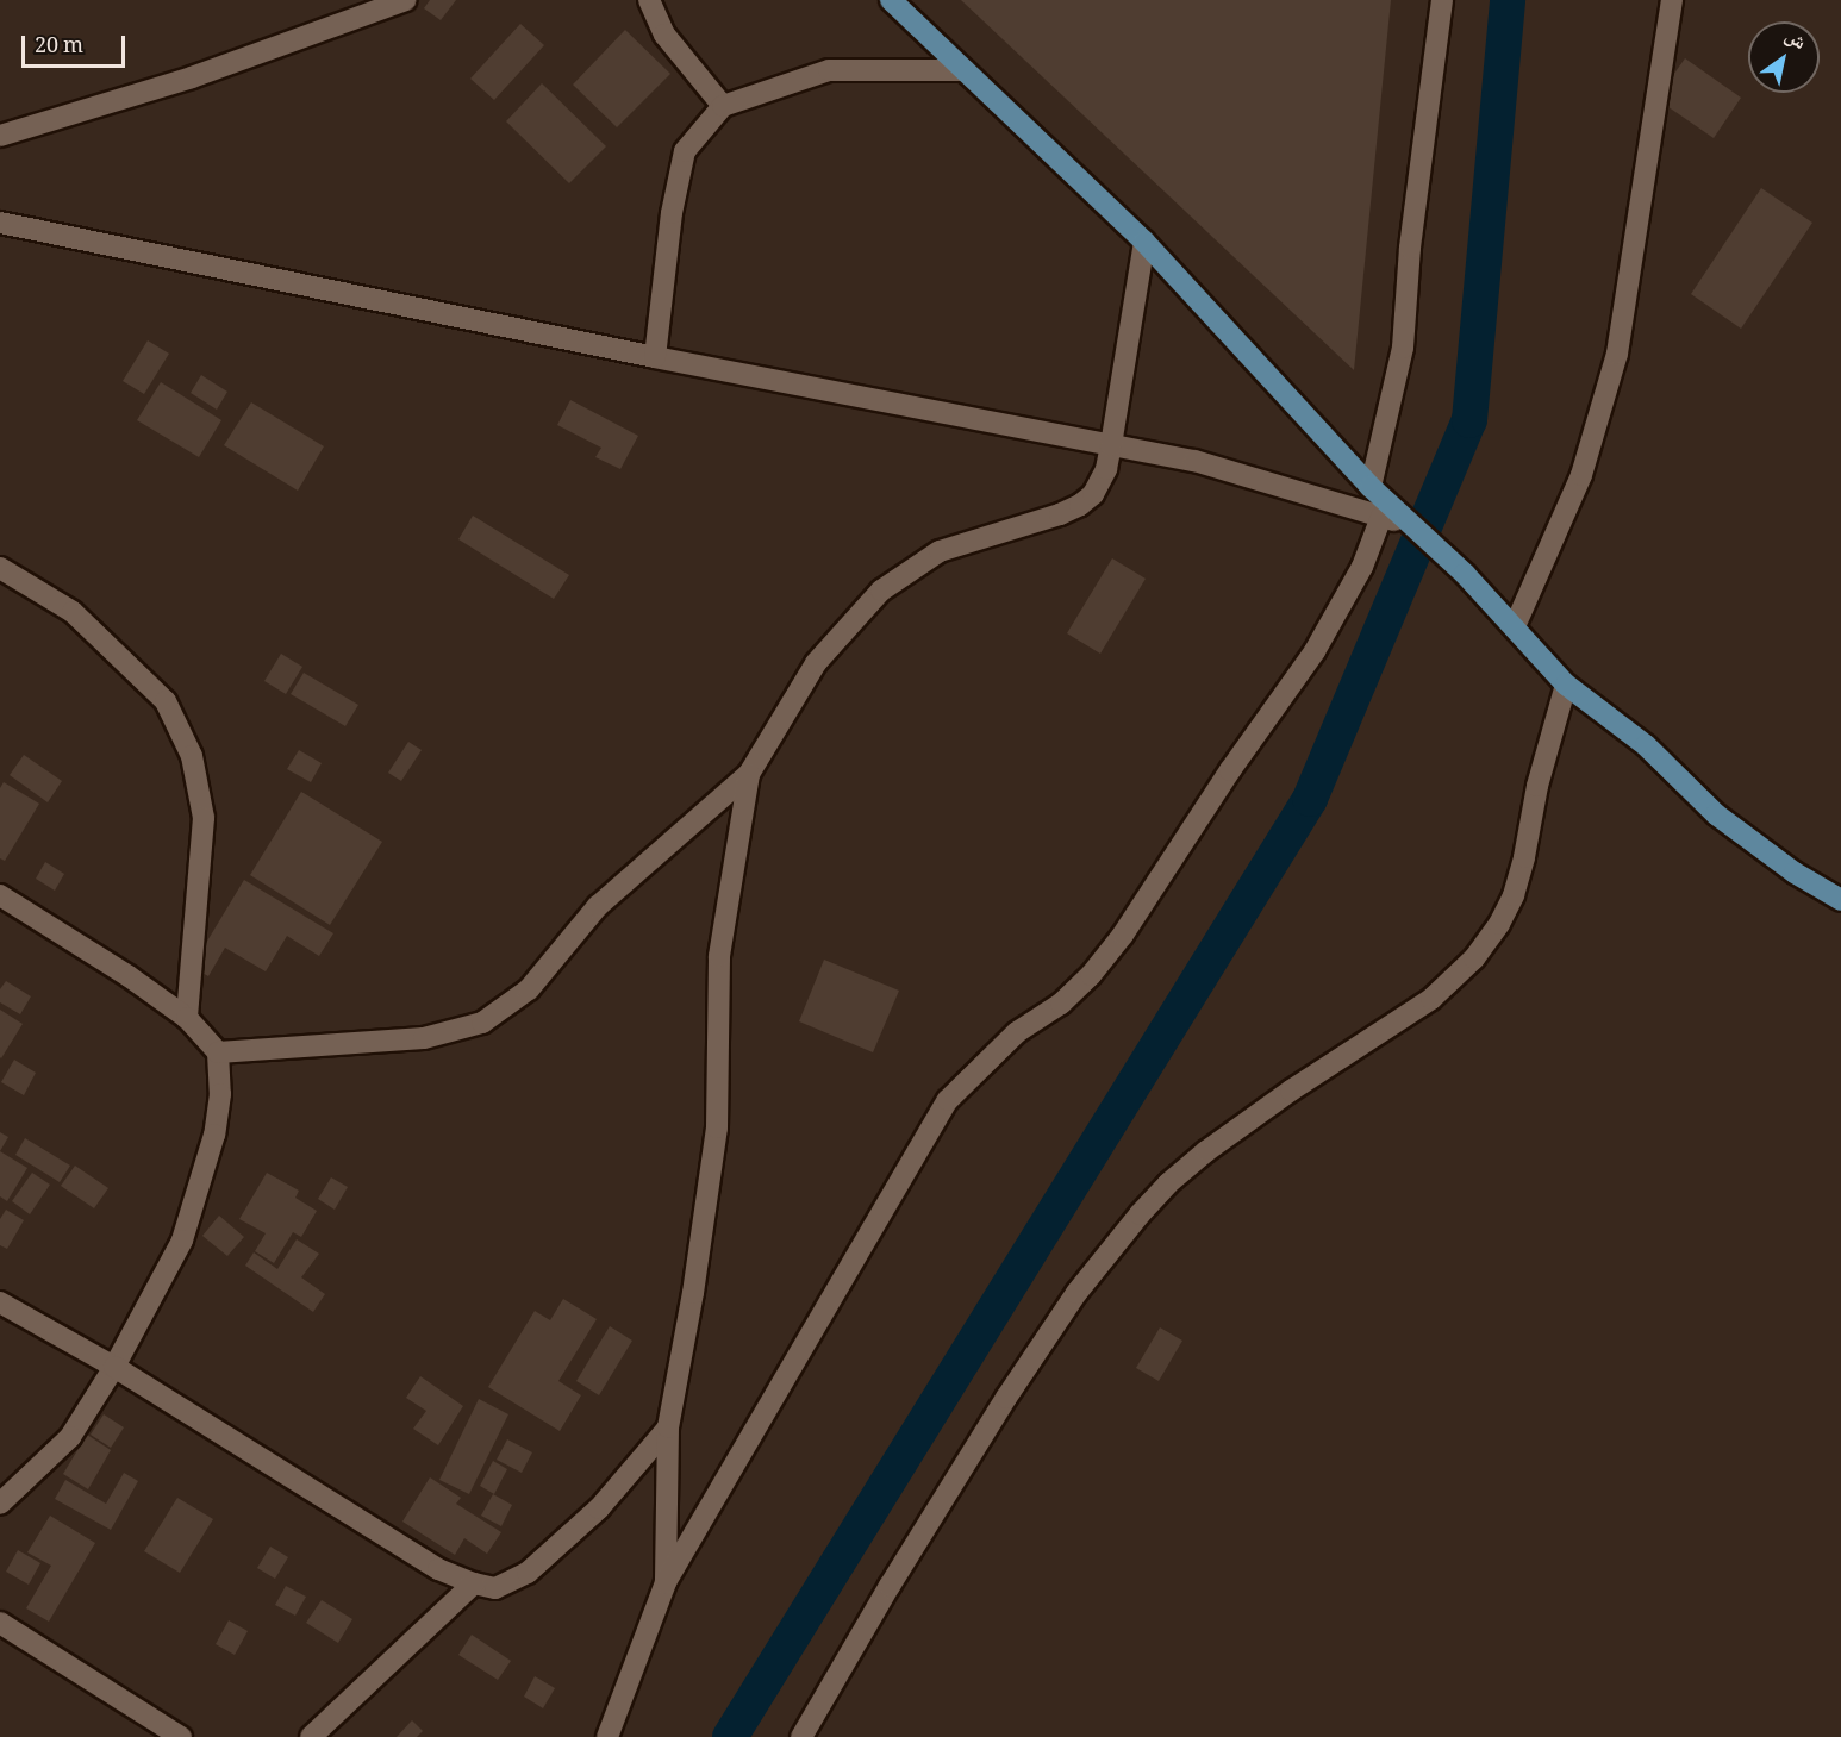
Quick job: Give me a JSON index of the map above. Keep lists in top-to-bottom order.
{
  "scale_bar": "20 m",
  "north": "top right"
}
